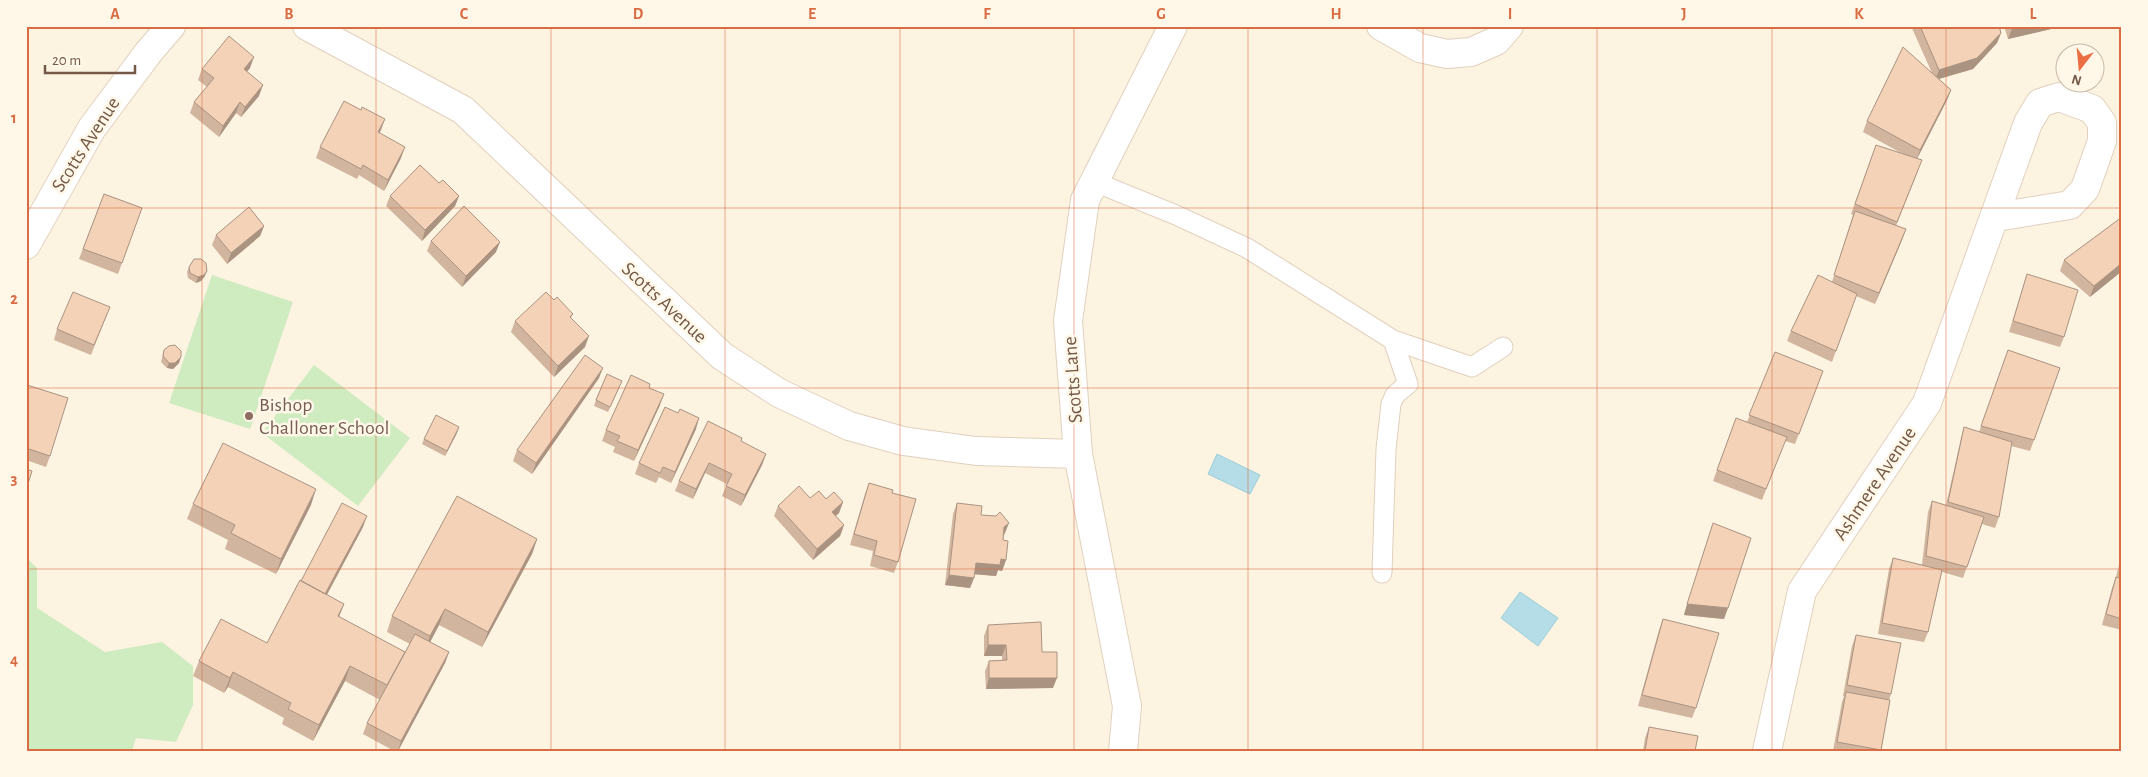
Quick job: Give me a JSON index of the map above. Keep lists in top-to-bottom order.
{
  "streets": {
    "street": ["Scotts Avenue", "Scotts Lane", "Ashmere Avenue"]
  },
  "crossings": [
    ["Scotts Avenue", "Scotts Lane"]
  ],
  "places": ["Bishop Challoner School"],
  "scale_bar": "20 m",
  "north": "bottom",
  "grid": {
    "columns": [
      "A",
      "B",
      "C",
      "D",
      "E",
      "F",
      "G",
      "H",
      "I",
      "J",
      "K",
      "L"
    ],
    "rows": [
      "1",
      "2",
      "3",
      "4"
    ]
  }
}
